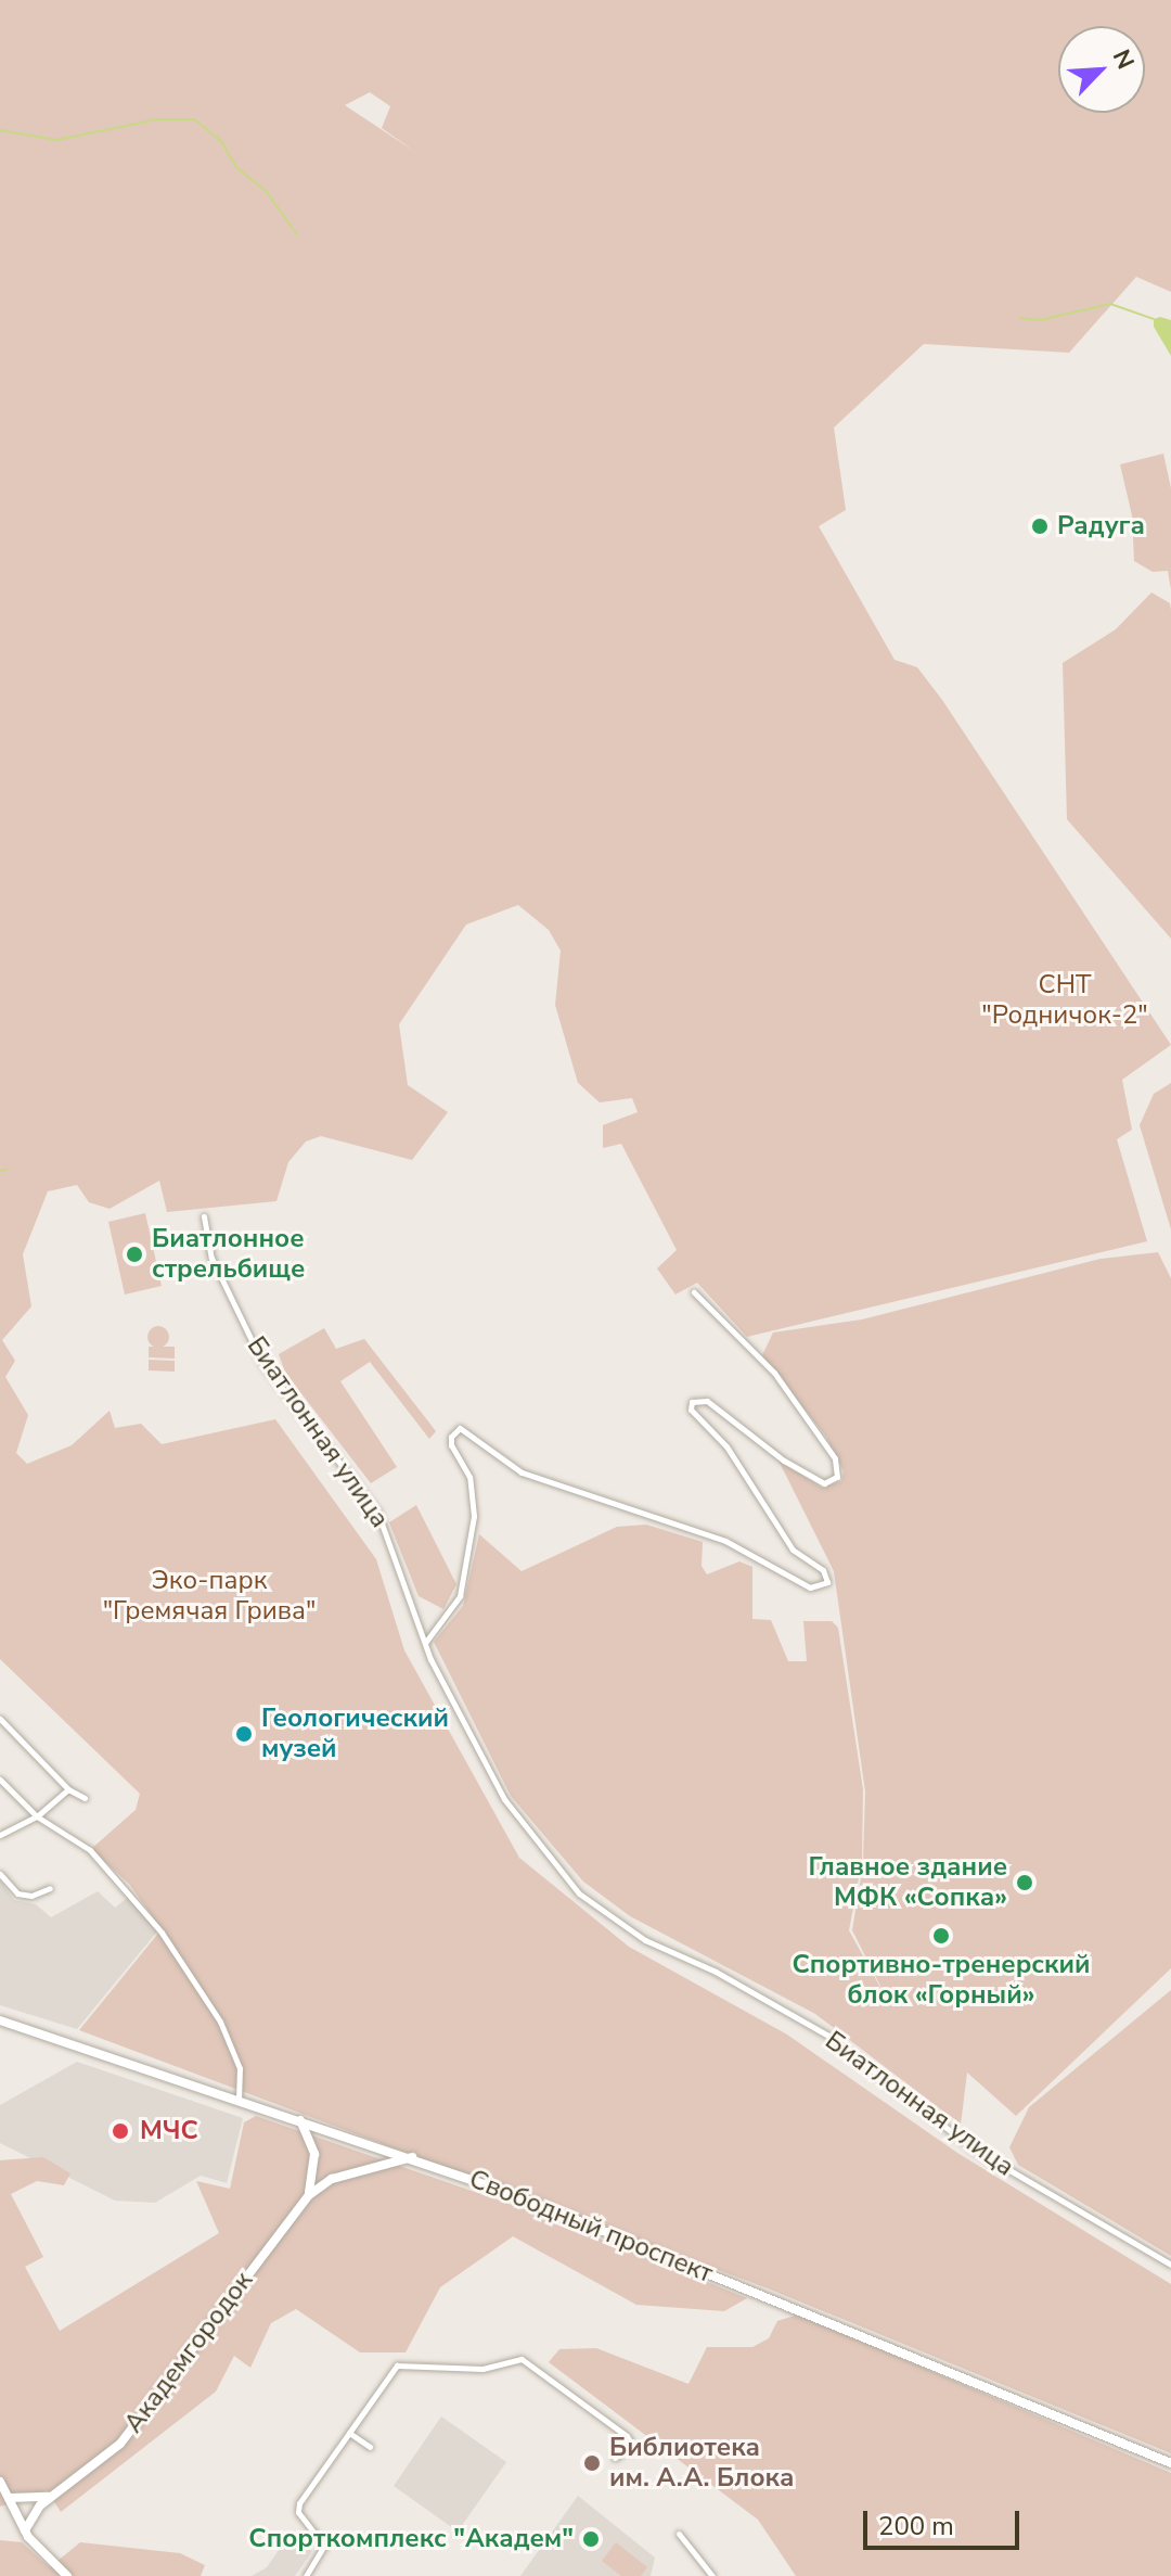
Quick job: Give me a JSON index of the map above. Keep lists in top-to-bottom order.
{
  "streets": {
    "main road": ["Свободный проспект", "Академгородок"],
    "street": ["Биатлонная улица"]
  },
  "parks": ["СНТ \"Родничок-2\"", "Эко-парк \"Гремячая Грива\""],
  "places": [
    "Радуга",
    "Биатлонное стрельбище",
    "Геологический музей",
    "Главное здание МФК «Сопка»",
    "Спортивно-тренерский блок «Горный»",
    "МЧС",
    "Библиотека им. А.А. Блока",
    "Спорткомплекс \"Академ\""
  ],
  "scale_bar": "200 m",
  "north": "top right"
}
